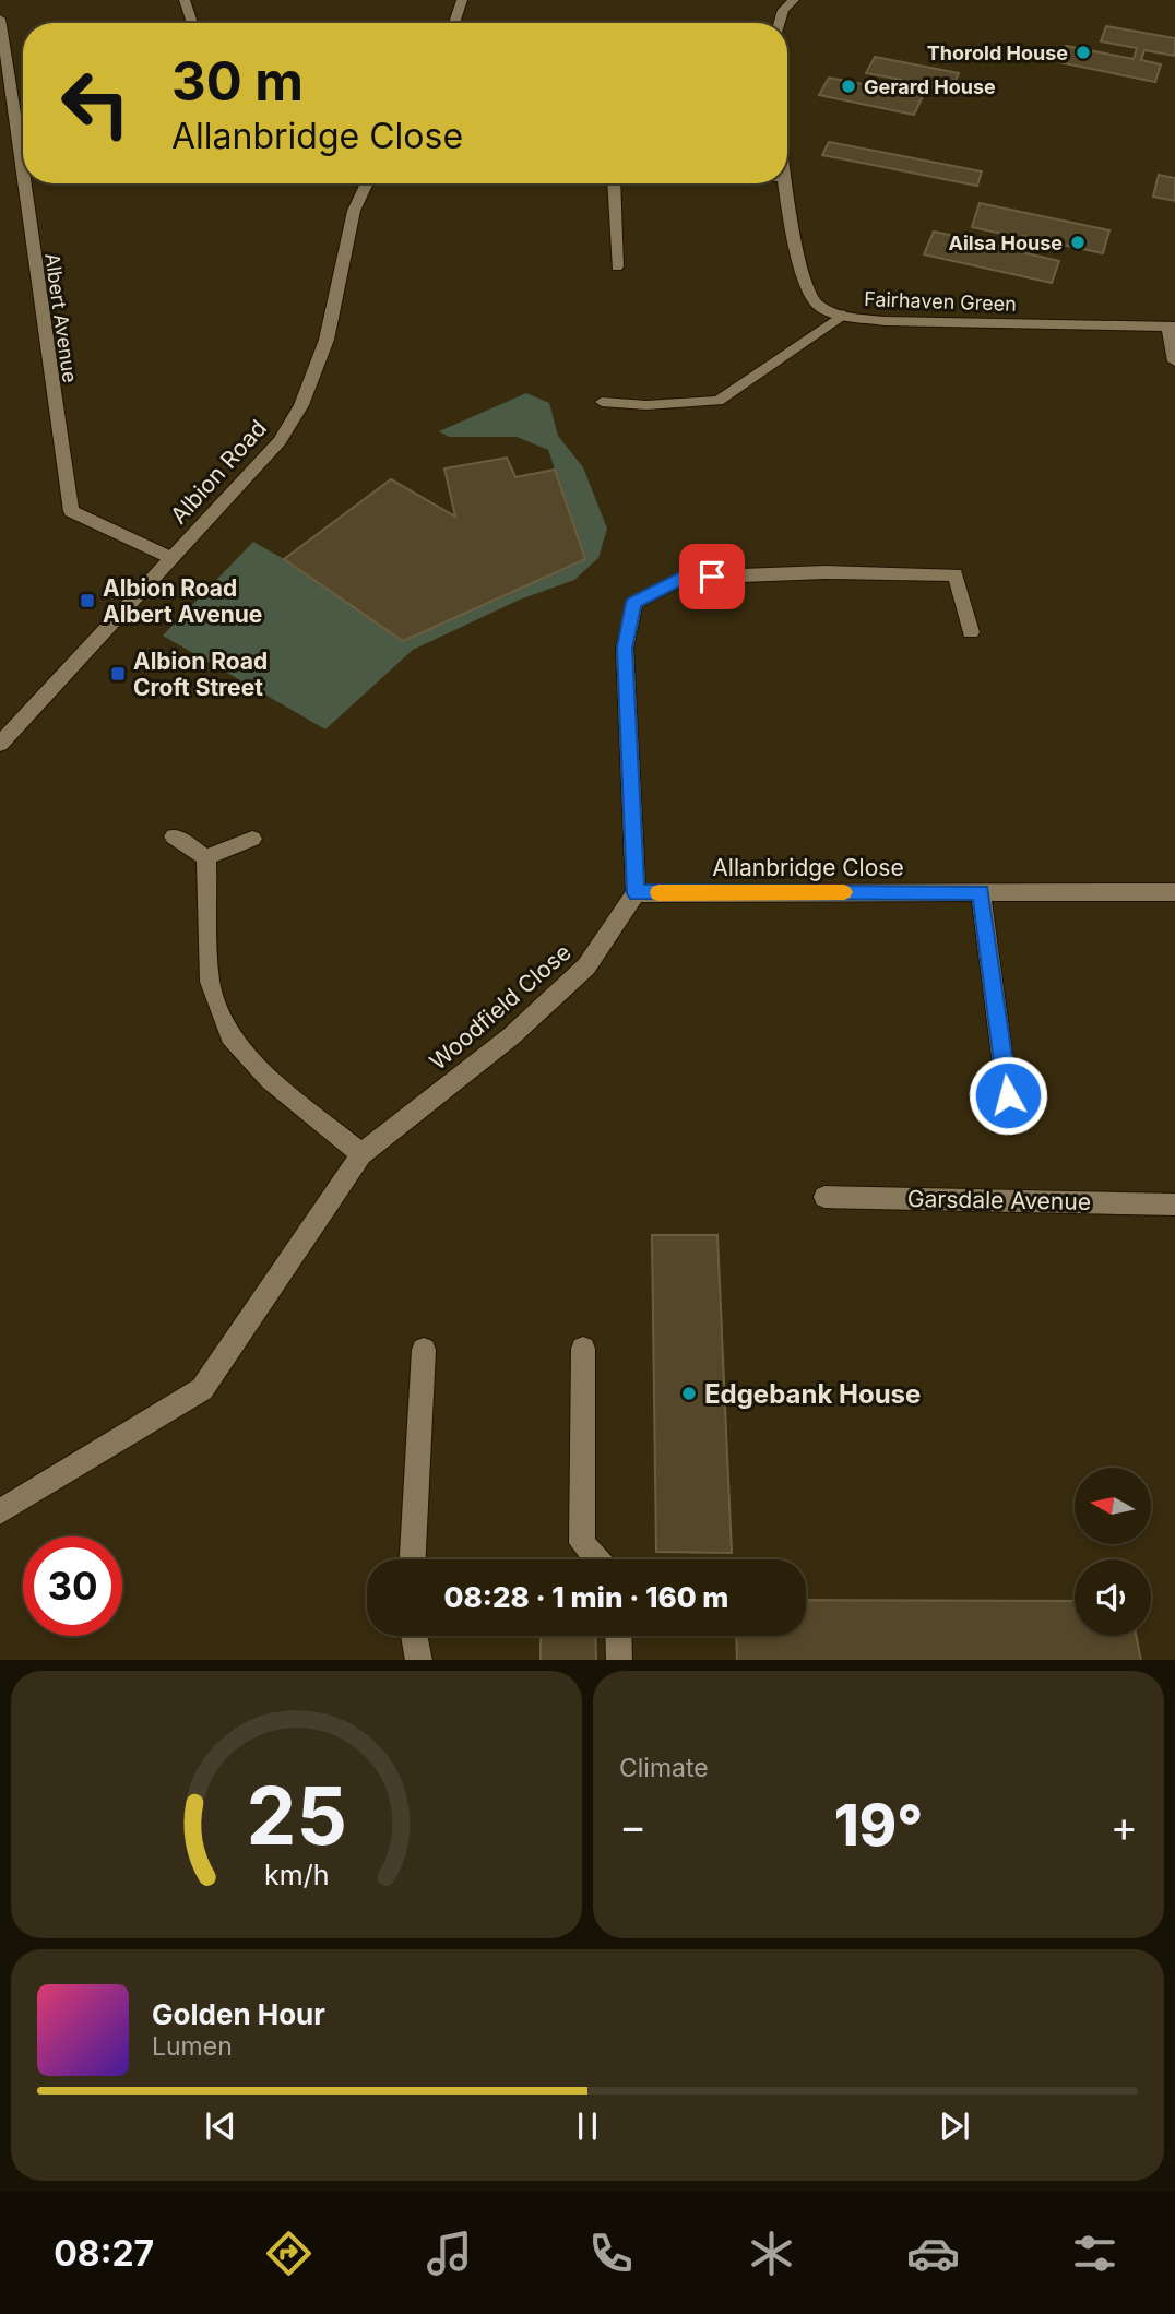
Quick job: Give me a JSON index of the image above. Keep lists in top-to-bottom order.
{
  "streets": {
    "street": [
      "Fairhaven Green",
      "Albert Avenue",
      "Albion Road",
      "Allanbridge Close",
      "Woodfield Close",
      "Garsdale Avenue"
    ]
  },
  "crossings": [
    ["Albert Avenue", "Albion Road"],
    ["Allanbridge Close", "Woodfield Close"]
  ],
  "places": {
    "other": [
      "Thorold House",
      "Gerard House",
      "Ailsa House",
      "Edgebank House"
    ],
    "transit": ["Albion Road Albert Avenue", "Albion Road Croft Street"]
  },
  "north": "left",
  "page": {
    "turn": ["30 m", "Allanbridge Close"],
    "limit": "30",
    "trip": "08:28 · 1 min · 160 m",
    "tile": "Climate",
    "heat": ["−", "19°", "+"],
    "song": ["Golden Hour", "Lumen"],
    "tabs": "08:27",
    "gauge": ["25", "km/h"]
  }
}
